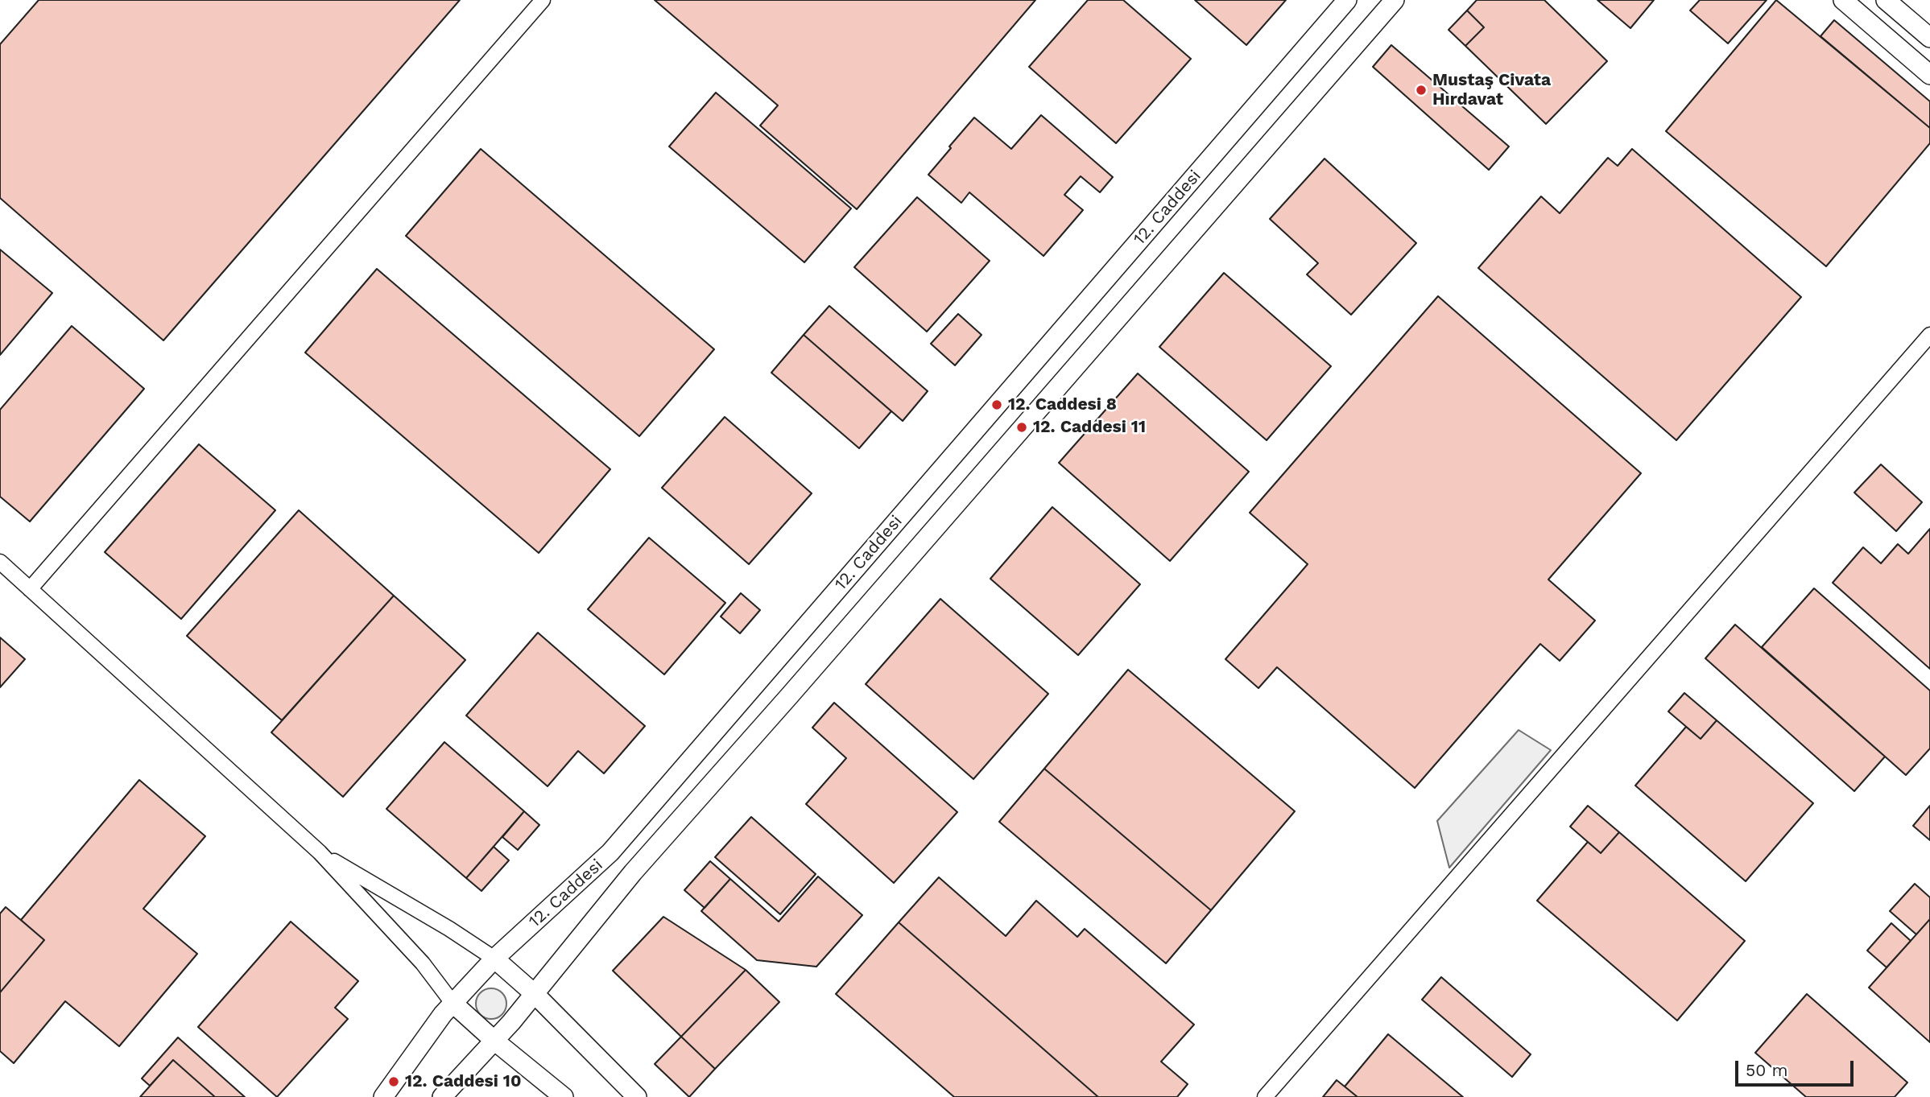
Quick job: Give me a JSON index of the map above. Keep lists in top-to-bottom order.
{
  "streets": {
    "street": ["12. Caddesi"]
  },
  "places": [
    "Mustaş Civata Hırdavat",
    "12. Caddesi 8",
    "12. Caddesi 11",
    "12. Caddesi 10"
  ],
  "scale_bar": "50 m"
}
